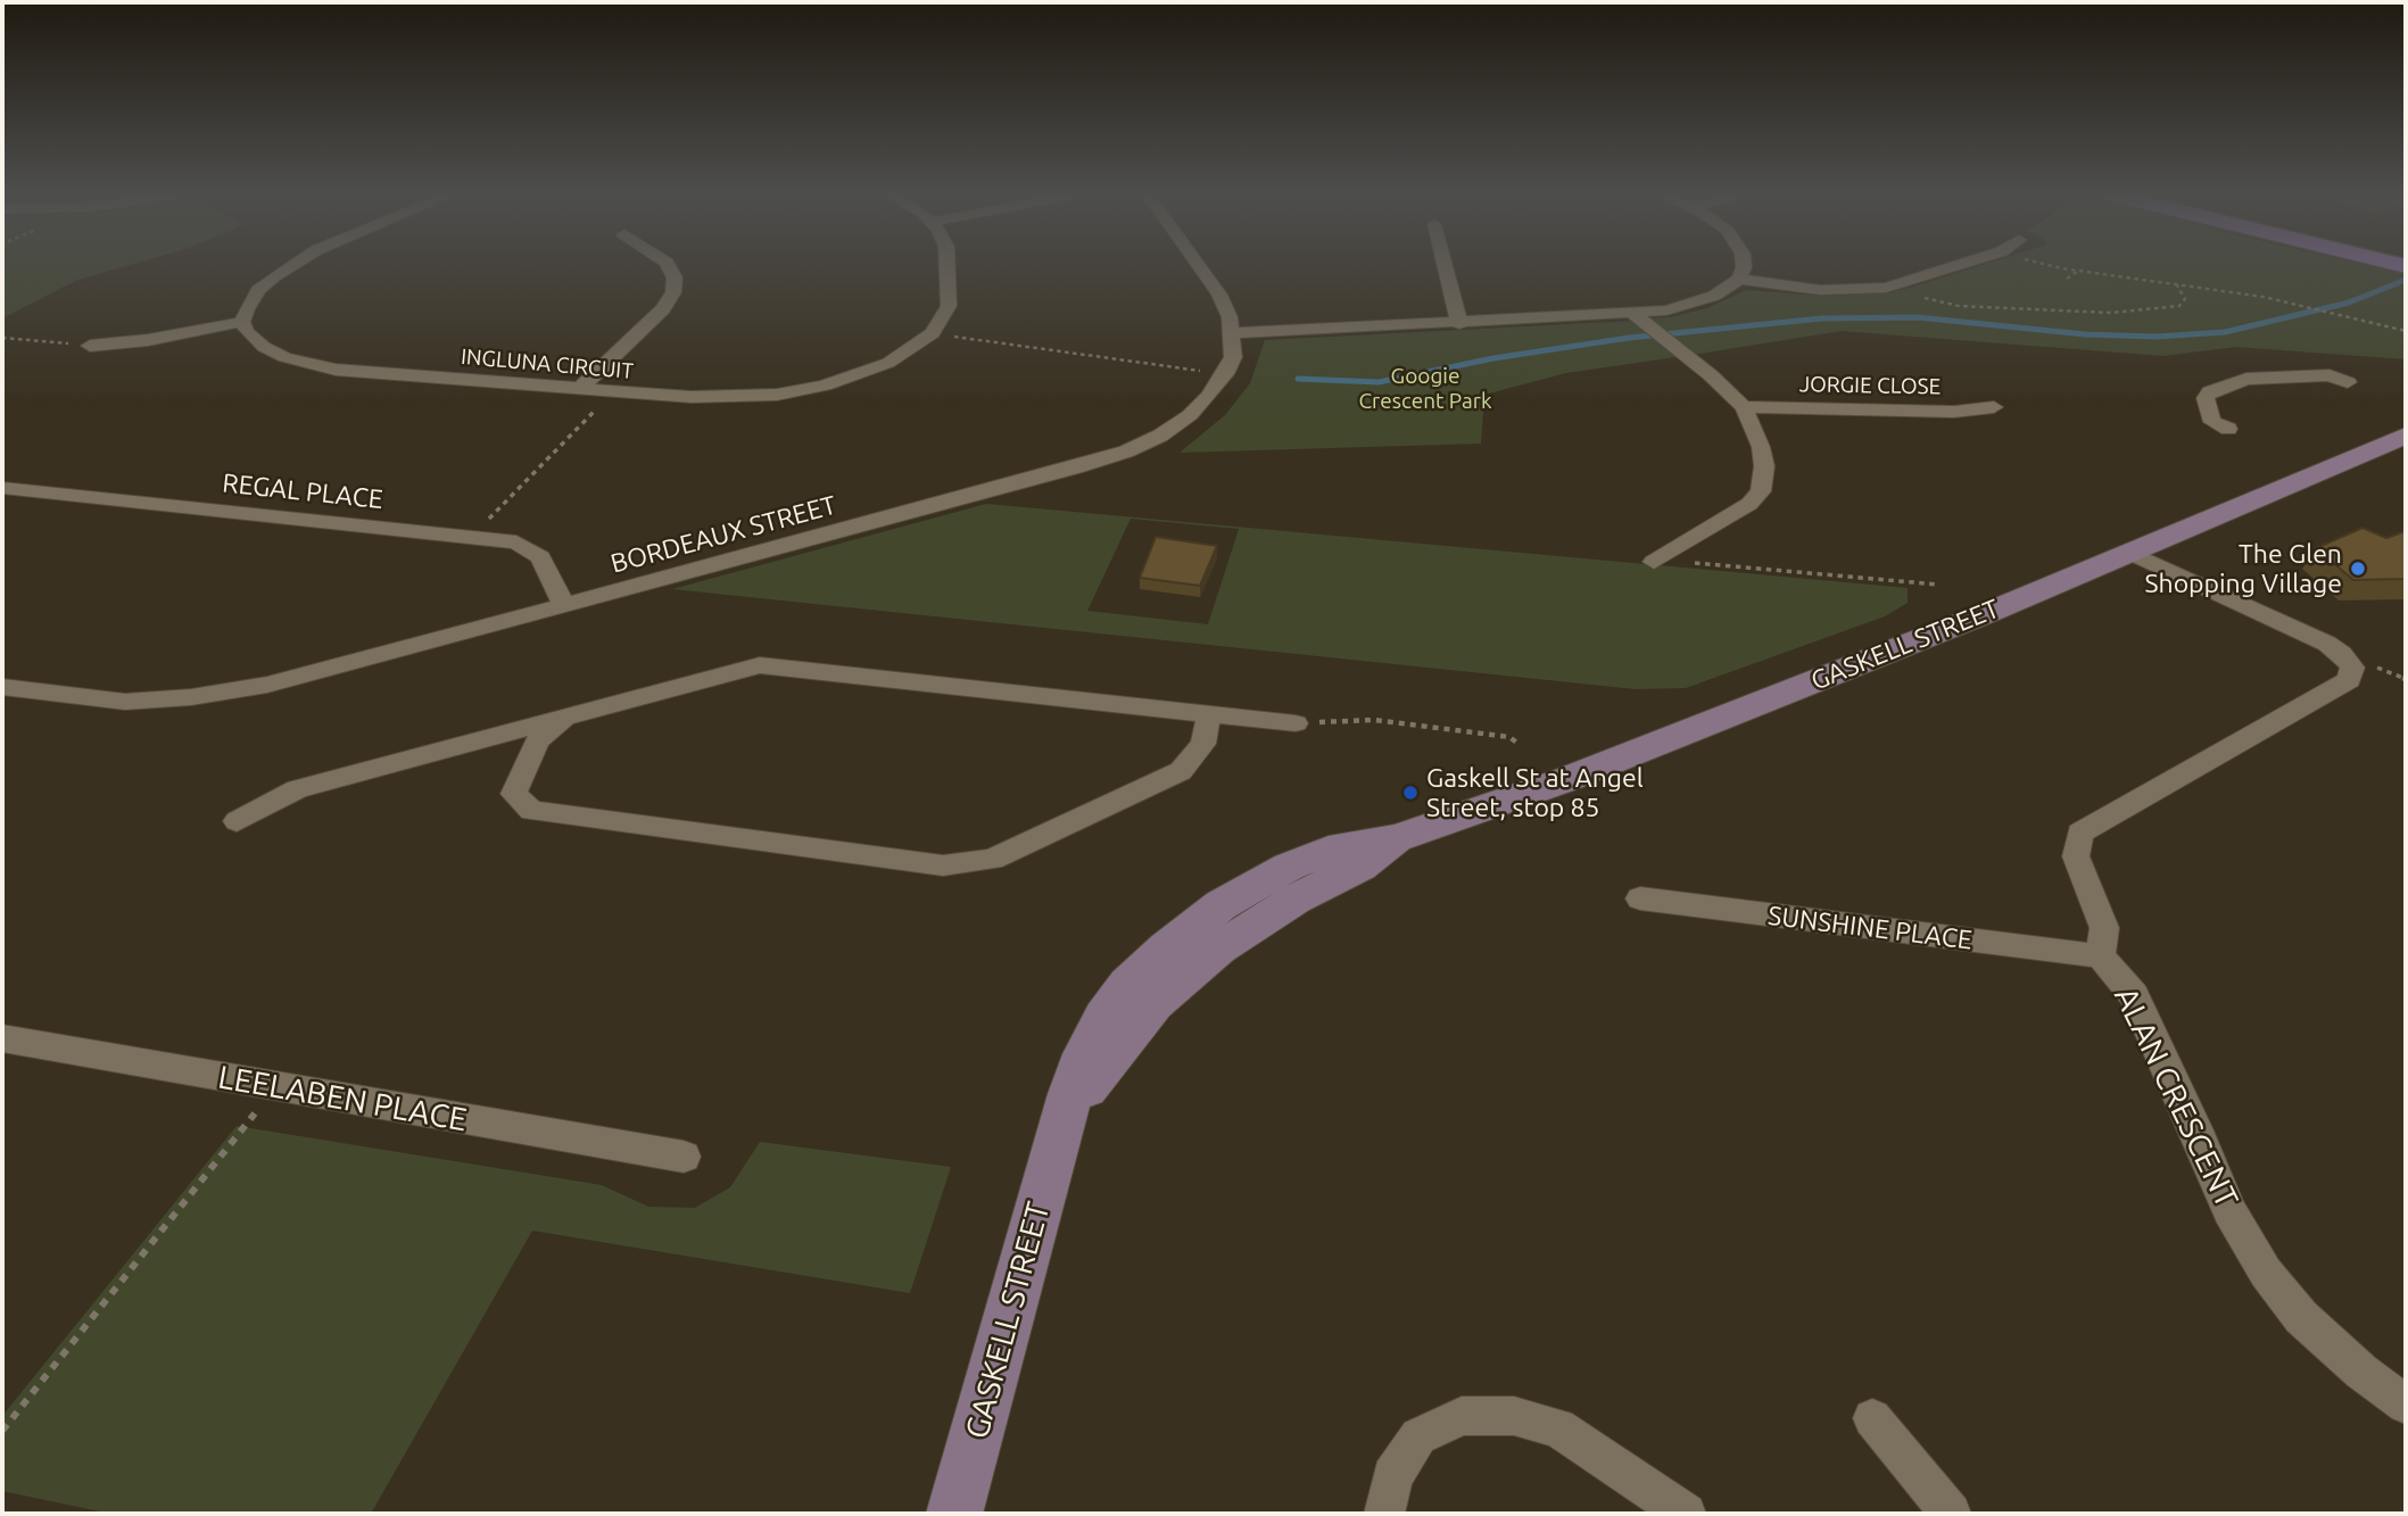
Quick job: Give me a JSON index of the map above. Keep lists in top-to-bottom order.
{
  "streets": {
    "street": [
      "INGLUNA CIRCUIT",
      "JORGIE CLOSE",
      "REGAL PLACE",
      "BORDEAUX STREET",
      "GASKELL STREET",
      "SUNSHINE PLACE",
      "ALAN CRESCENT",
      "LEELABEN PLACE"
    ]
  },
  "crossings": [
    ["REGAL PLACE", "BORDEAUX STREET"],
    ["SUNSHINE PLACE", "ALAN CRESCENT"]
  ],
  "parks": ["Googie Crescent Park"],
  "places": ["The Glen Shopping Village", "Gaskell St at Angel Street, stop 85"]
}
